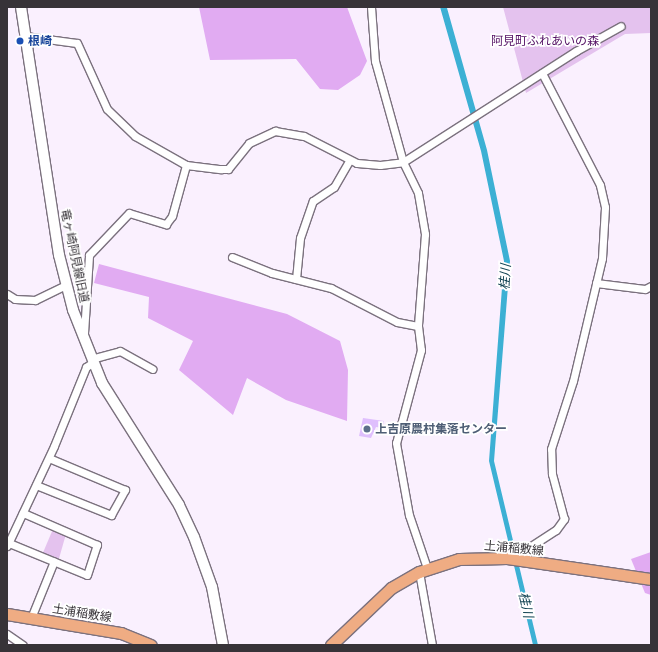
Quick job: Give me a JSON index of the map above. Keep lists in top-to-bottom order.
{
  "streets": {
    "main road": ["土浦稲敷線"],
    "street": ["竜ヶ崎阿見線旧道"]
  },
  "water": ["桂川"],
  "parks": ["阿見町ふれあいの森"],
  "places": ["根崎", "上吉原農村集落センター"]
}
